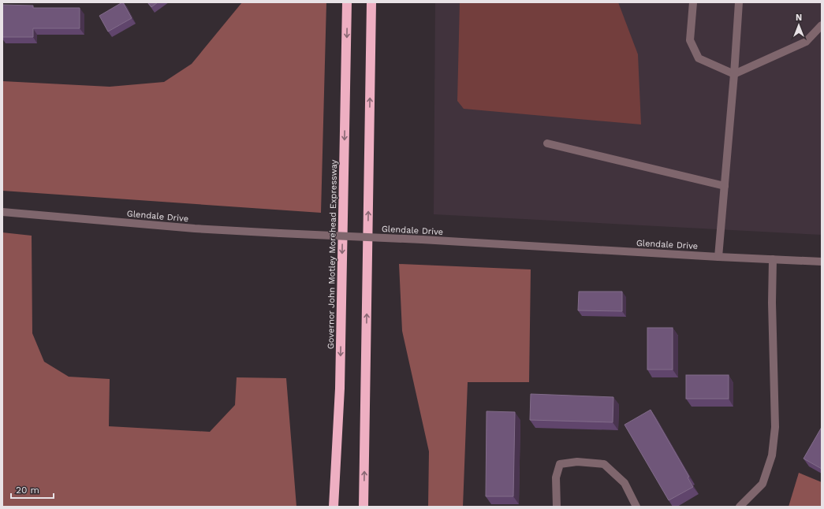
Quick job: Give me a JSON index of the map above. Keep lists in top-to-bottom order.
{
  "streets": {
    "highway": ["Governor John Motley Morehead Expressway"],
    "street": ["Glendale Drive"]
  },
  "scale_bar": "20 m",
  "north": "top"
}
